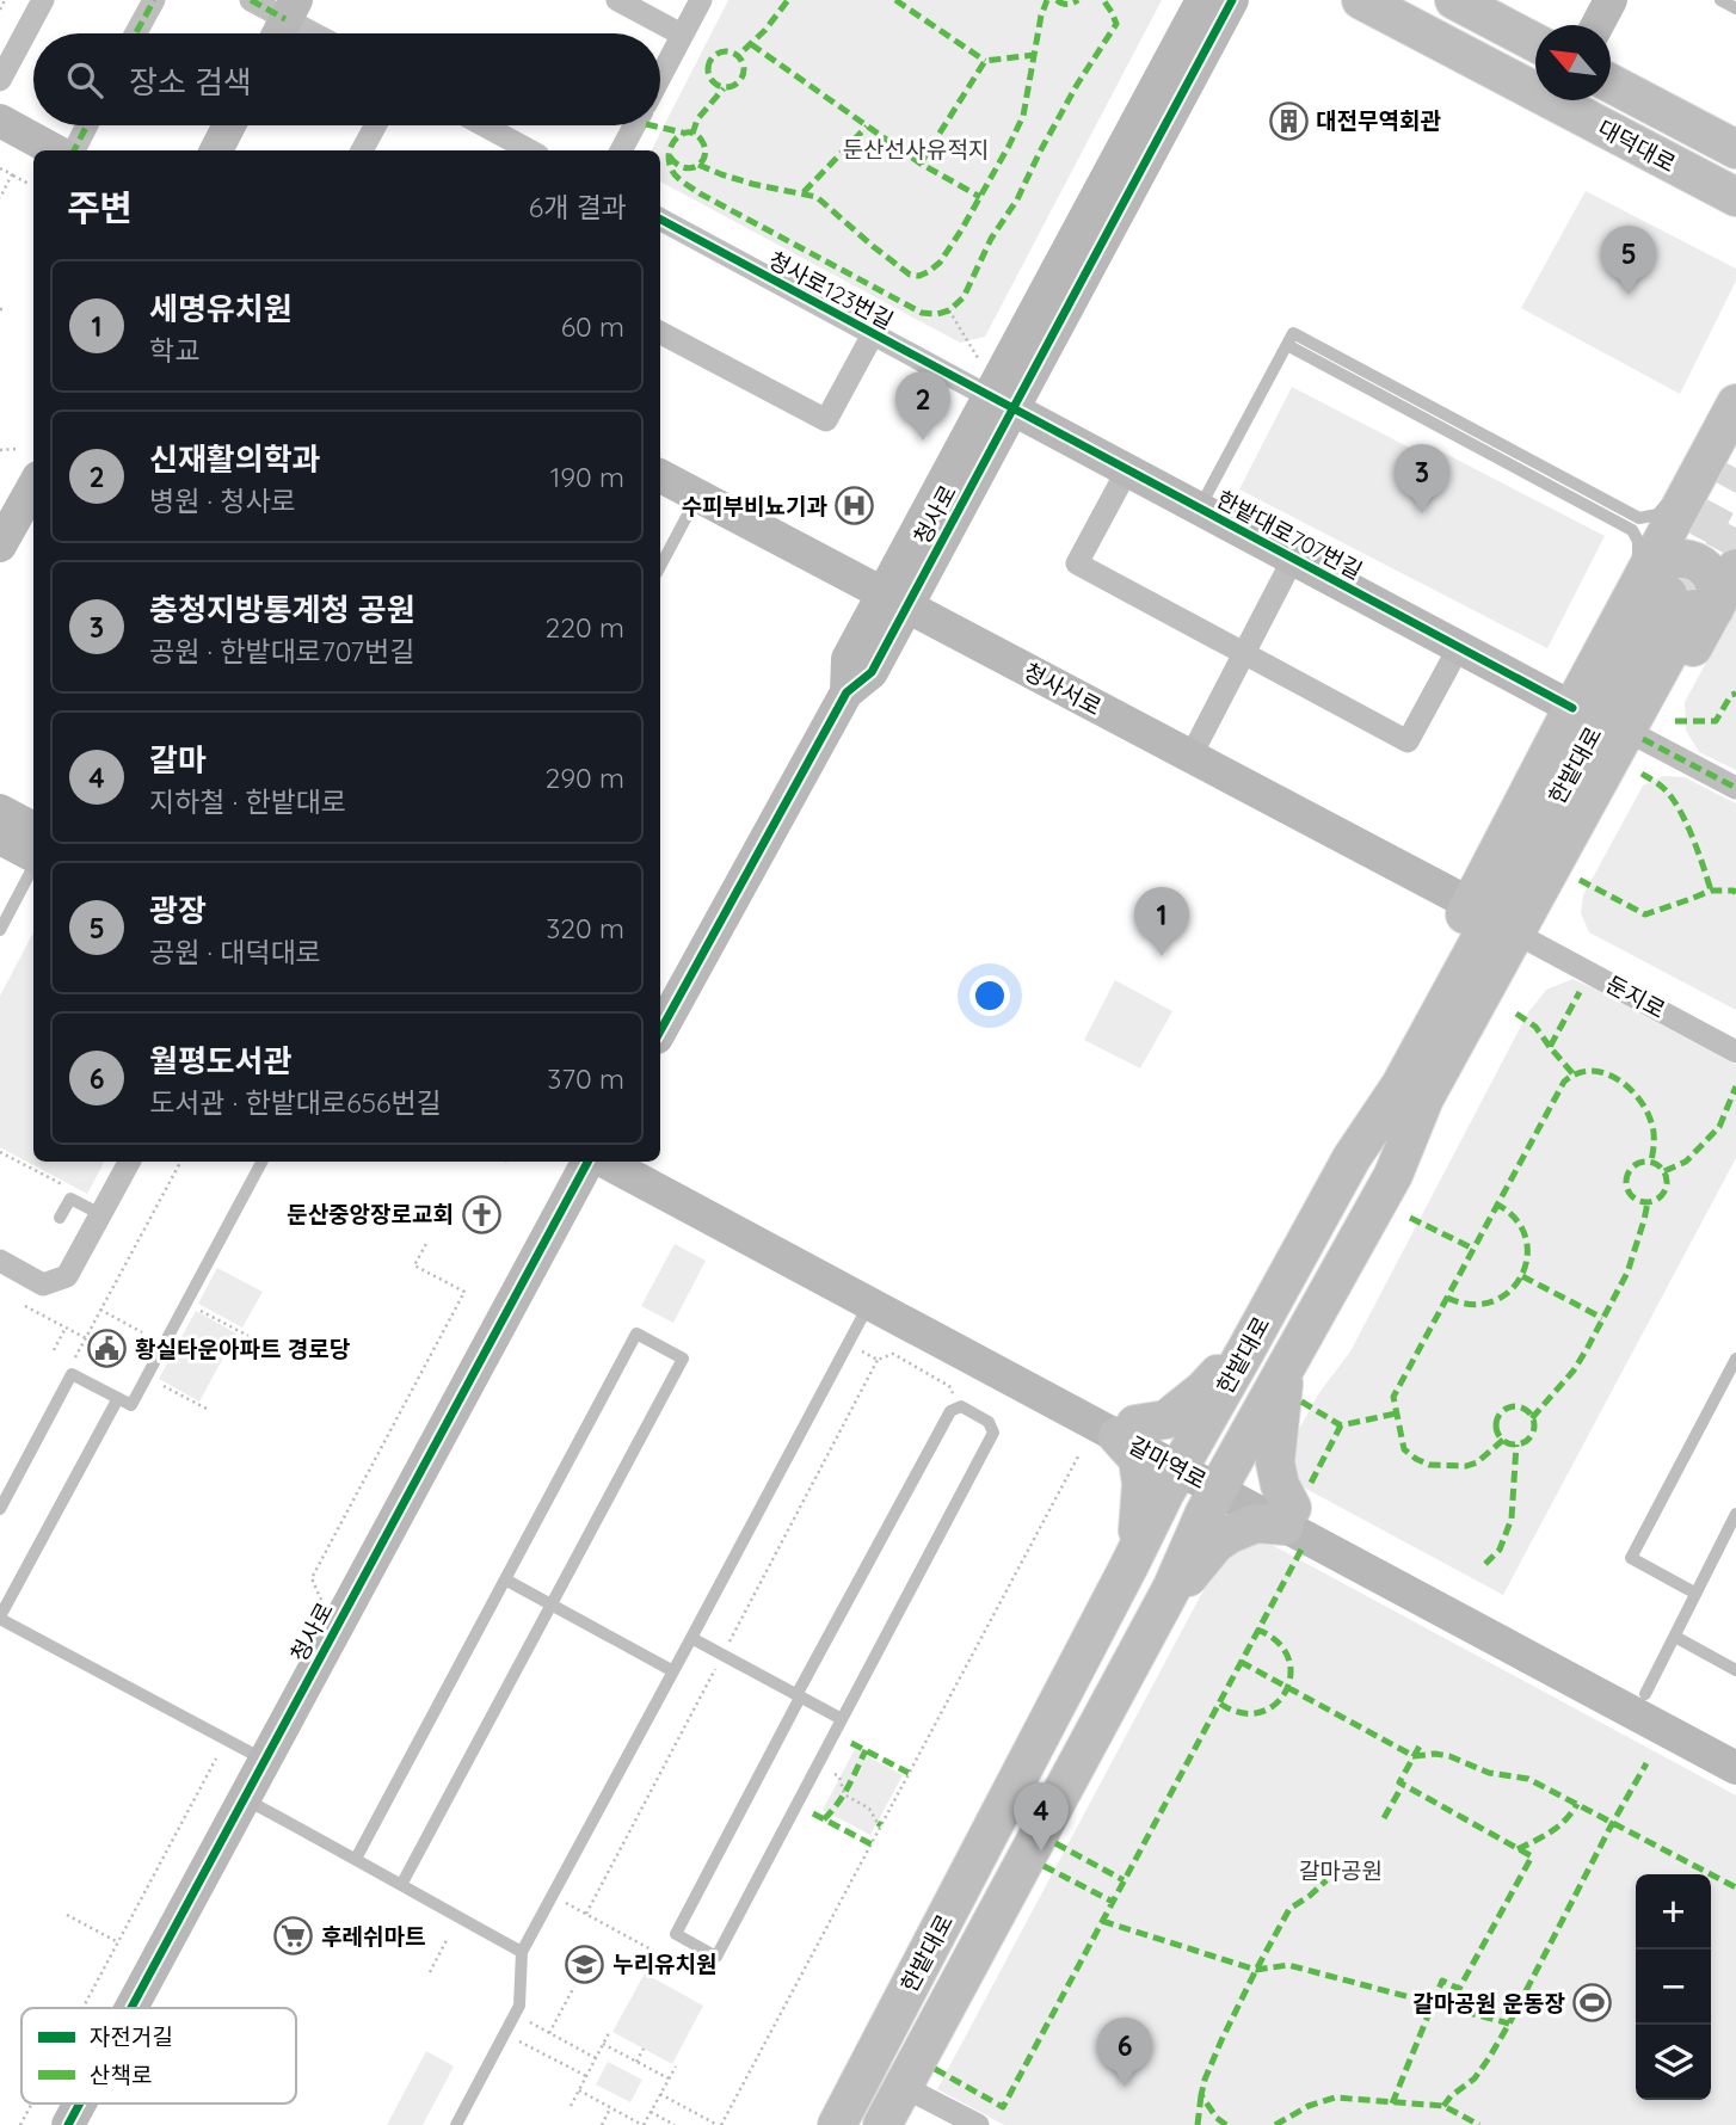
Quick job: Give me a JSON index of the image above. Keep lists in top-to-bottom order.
{
  "streets": {
    "main road": ["대덕대로", "한밭대로"],
    "street": [
      "청사로123번길",
      "청사로",
      "한밭대로707번길",
      "청사서로",
      "둔지로",
      "갈마역로"
    ]
  },
  "crossings": [
    ["청사로123번길", "청사로"],
    ["청사로123번길", "한밭대로707번길"],
    ["청사로", "한밭대로707번길"],
    ["청사로", "청사서로"],
    ["한밭대로", "갈마역로"]
  ],
  "parks": ["둔산선사유적지", "갈마공원"],
  "places": {
    "building": ["대전무역회관"],
    "hospital": ["수피부비뇨기과"],
    "church": ["둔산중앙장로교회"],
    "public building": ["황실타운아파트 경로당"],
    "supermarket": ["후레쉬마트"],
    "school or university": ["누리유치원"],
    "sports": ["갈마공원 운동장"]
  },
  "legend": ["자전거길", "산책로"],
  "north": "top left",
  "page": {
    "search": "장소 검색",
    "heading": ["주변", "6개 결과"],
    "pins": [
      "5",
      "2",
      "3",
      "1",
      "4",
      "6"
    ],
    "list": [
      {
        "mark": "1",
        "name": "세명유치원",
        "note": "학교",
        "value": "60 m"
      },
      {
        "mark": "2",
        "name": "신재활의학과",
        "note": "병원 · 청사로",
        "value": "190 m"
      },
      {
        "mark": "3",
        "name": "충청지방통계청 공원",
        "note": "공원 · 한밭대로707번길",
        "value": "220 m"
      },
      {
        "mark": "4",
        "name": "갈마",
        "note": "지하철 · 한밭대로",
        "value": "290 m"
      },
      {
        "mark": "5",
        "name": "광장",
        "note": "공원 · 대덕대로",
        "value": "320 m"
      },
      {
        "mark": "6",
        "name": "월평도서관",
        "note": "도서관 · 한밭대로656번길",
        "value": "370 m"
      }
    ],
    "map_buttons": ["+", "−"]
  }
}
